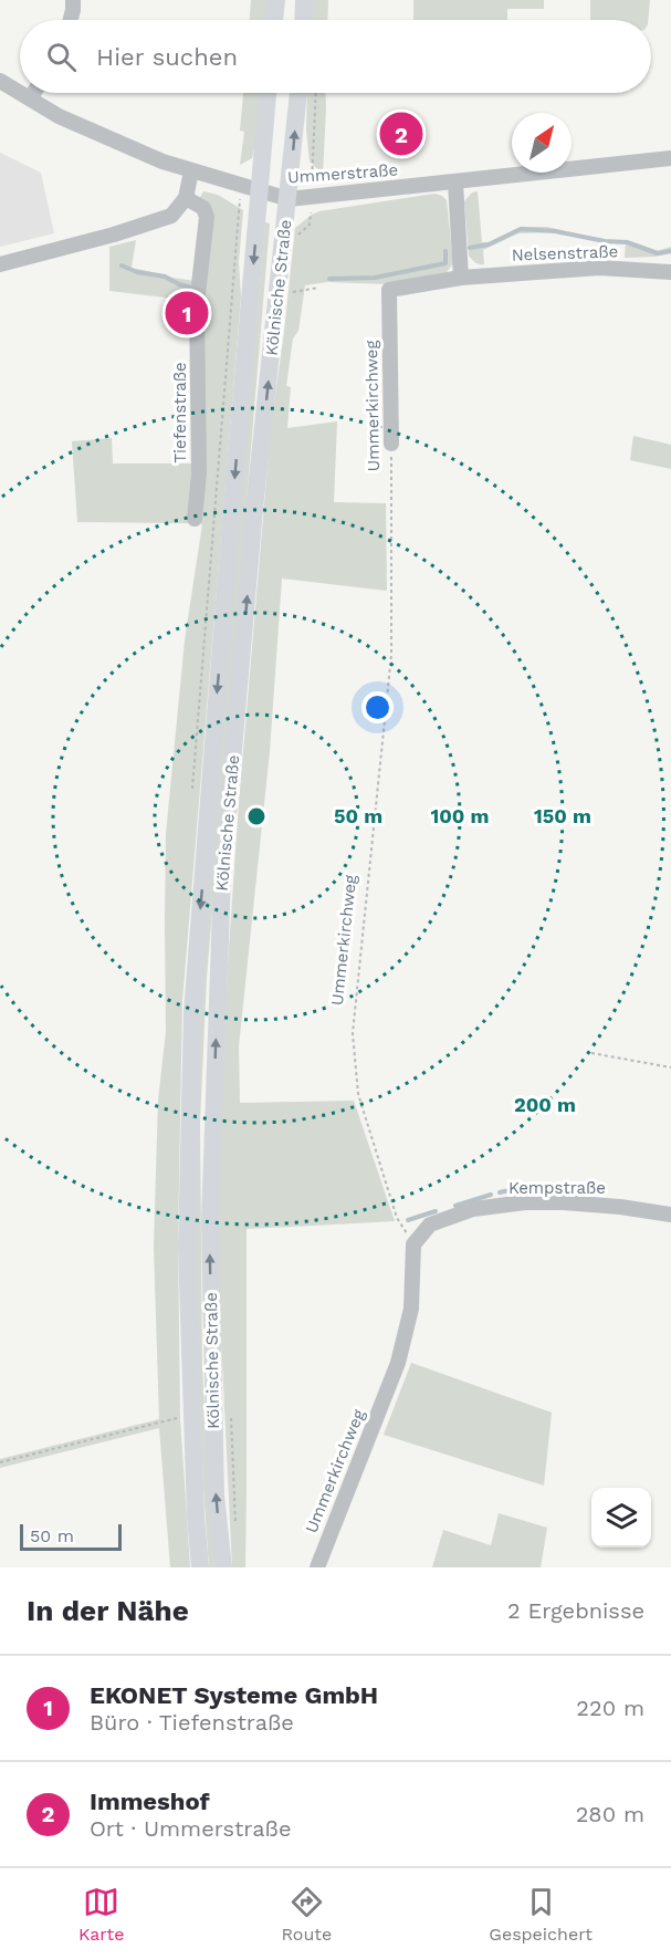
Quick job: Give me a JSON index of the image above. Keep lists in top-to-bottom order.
{
  "streets": {
    "main road": ["Kölnische Straße"],
    "street": [
      "Ummerstraße",
      "Nelsenstraße",
      "Ummerkirchweg",
      "Tiefenstraße",
      "Kempstraße"
    ]
  },
  "crossings": [
    ["Ummerstraße", "Kölnische Straße"],
    ["Nelsenstraße", "Ummerkirchweg"],
    ["Ummerkirchweg", "Kempstraße"]
  ],
  "scale_bar": "50 m",
  "north": "top right",
  "page": {
    "search": "Hier suchen",
    "pins": ["2", "1"],
    "scale": "50 m",
    "heading": ["In der Nähe", "2 Ergebnisse"],
    "list": [
      {
        "mark": "1",
        "name": "EKONET Systeme GmbH",
        "note": "Büro · Tiefenstraße",
        "value": "220 m"
      },
      {
        "mark": "2",
        "name": "Immeshof",
        "note": "Ort · Ummerstraße",
        "value": "280 m"
      }
    ],
    "nav": ["Karte", "Route", "Gespeichert"]
  },
  "rings": [
    "50 m",
    "100 m",
    "150 m",
    "200 m"
  ]
}
